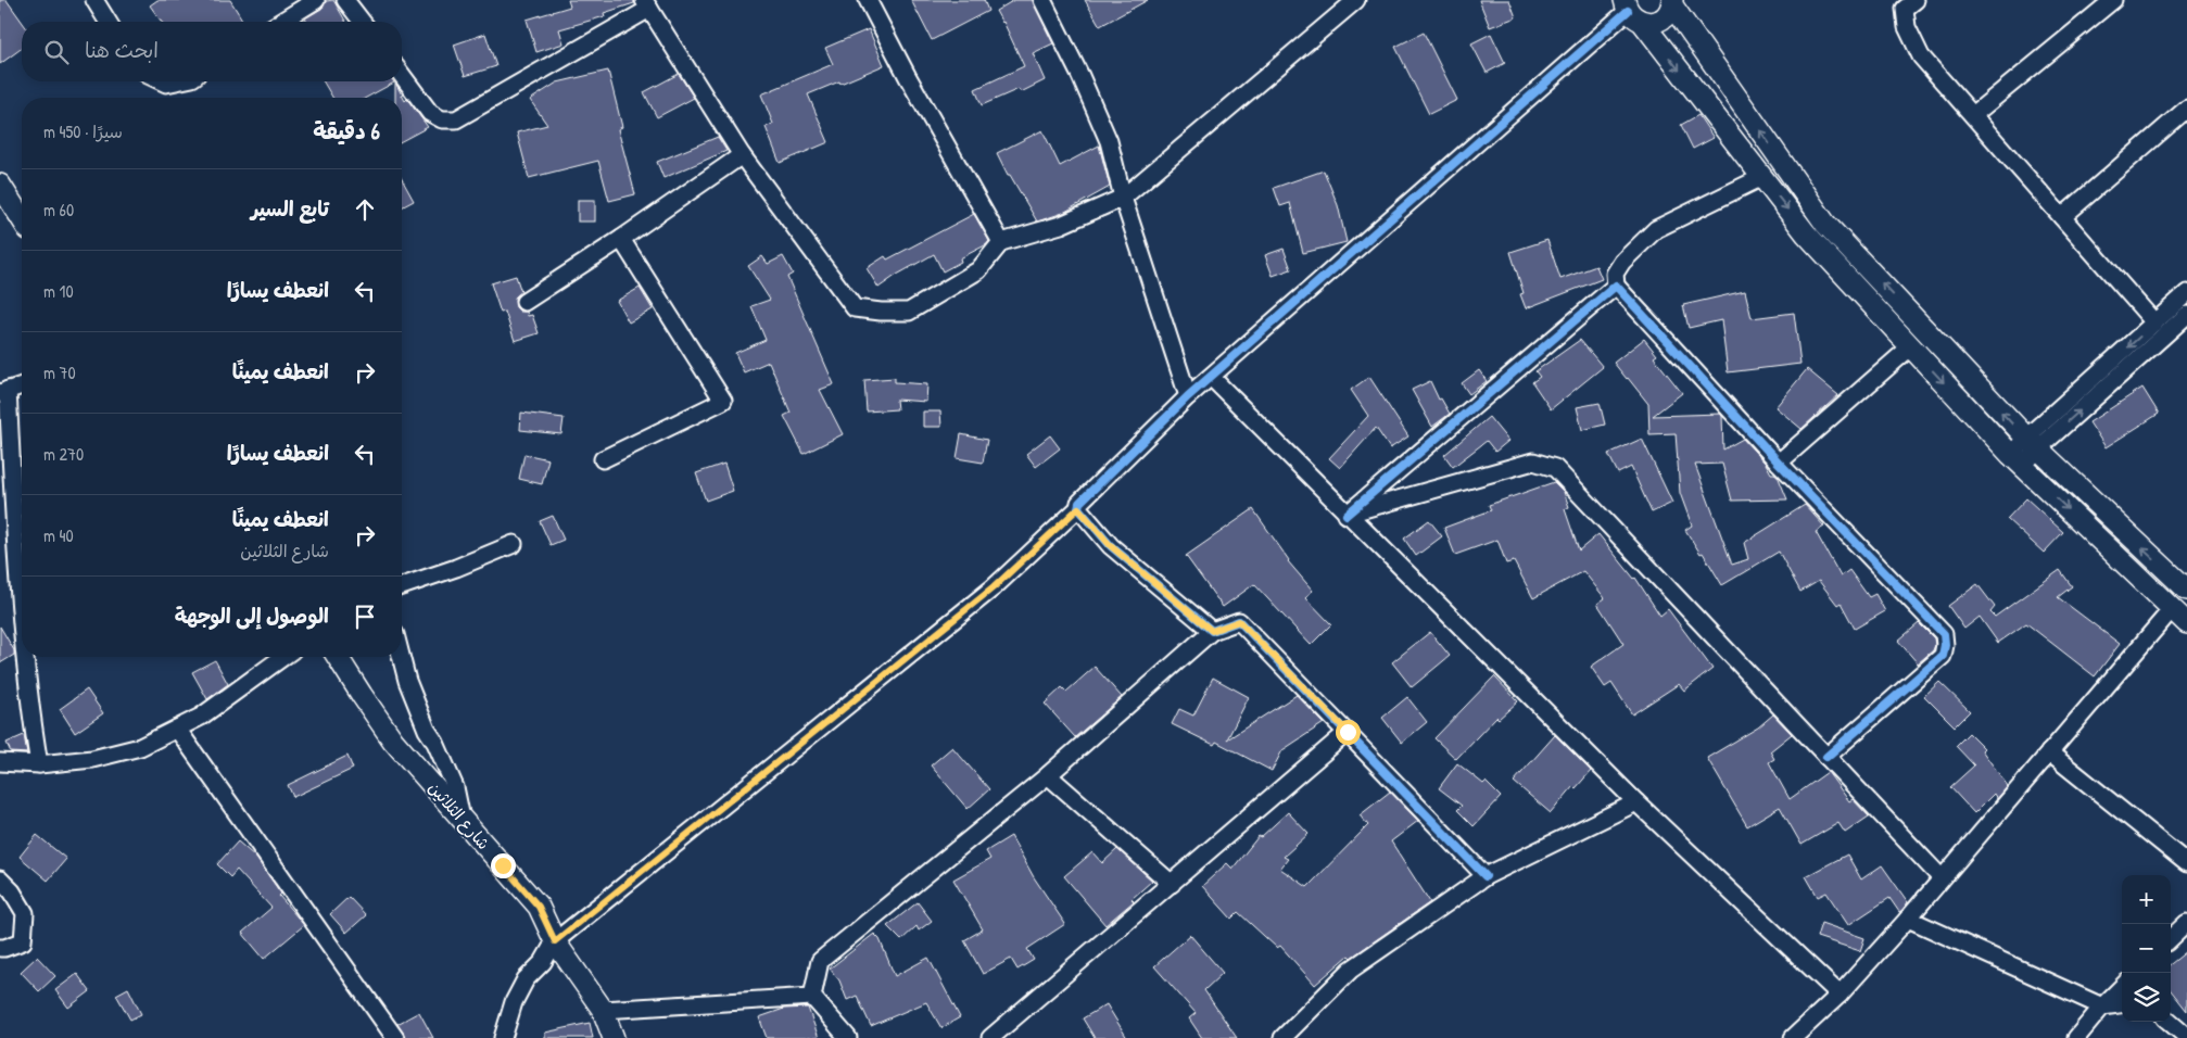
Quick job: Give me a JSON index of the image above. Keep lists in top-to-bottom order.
{
  "streets": {
    "street": ["شارع الثلاثين"]
  },
  "page": {
    "search": "ابحث هنا",
    "heading": ["6 دقيقة", "سيرًا · 450 m"],
    "list": [
      ["تابع السير", "60 m"],
      ["انعطف يسارًا", "10 m"],
      ["انعطف يمينًا", "70 m"],
      ["انعطف يسارًا", "270 m"],
      ["انعطف يمينًا", "شارع الثلاثين", "40 m"],
      "الوصول إلى الوجهة"
    ],
    "map_buttons": ["+", "−"]
  }
}
